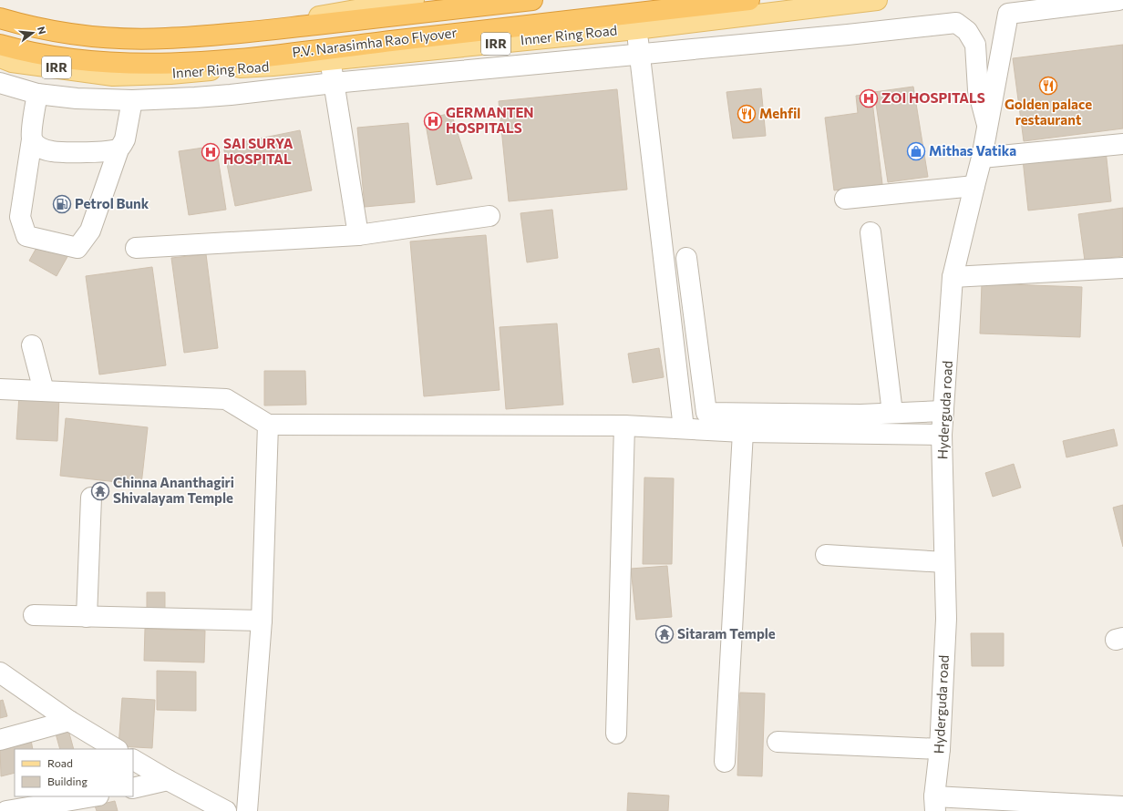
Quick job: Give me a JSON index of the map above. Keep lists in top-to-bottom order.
{
  "streets": {
    "highway": ["P.V. Narasimha Rao Flyover"],
    "main road": ["Inner Ring Road", "IRR"],
    "street": ["Hyderguda road"]
  },
  "places": {
    "restaurant": ["Golden palace restaurant", "Mehfil"],
    "hospital": ["ZOI HOSPITALS", "GERMANTEN HOSPITALS", "SAI SURYA HOSPITAL"],
    "shop": ["Mithas Vatika"],
    "fuel station": ["Petrol Bunk"],
    "temple": ["Chinna Ananthagiri Shivalayam Temple", "Sitaram Temple"]
  },
  "legend": ["Road", "Building"],
  "north": "right"
}
